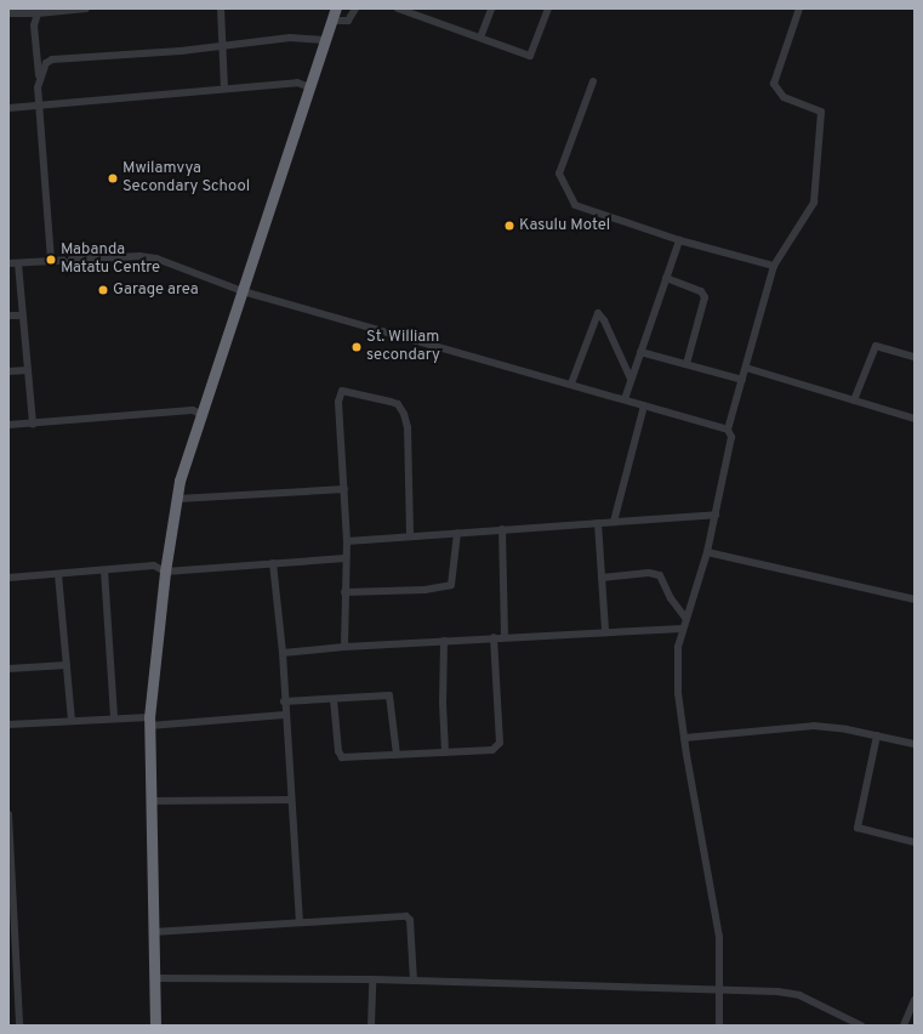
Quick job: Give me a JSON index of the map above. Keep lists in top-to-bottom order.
{
  "places": [
    "Mwilamvya Secondary School",
    "Kasulu Motel",
    "Mabanda Matatu Centre",
    "Garage area",
    "St. William secondary"
  ]
}
